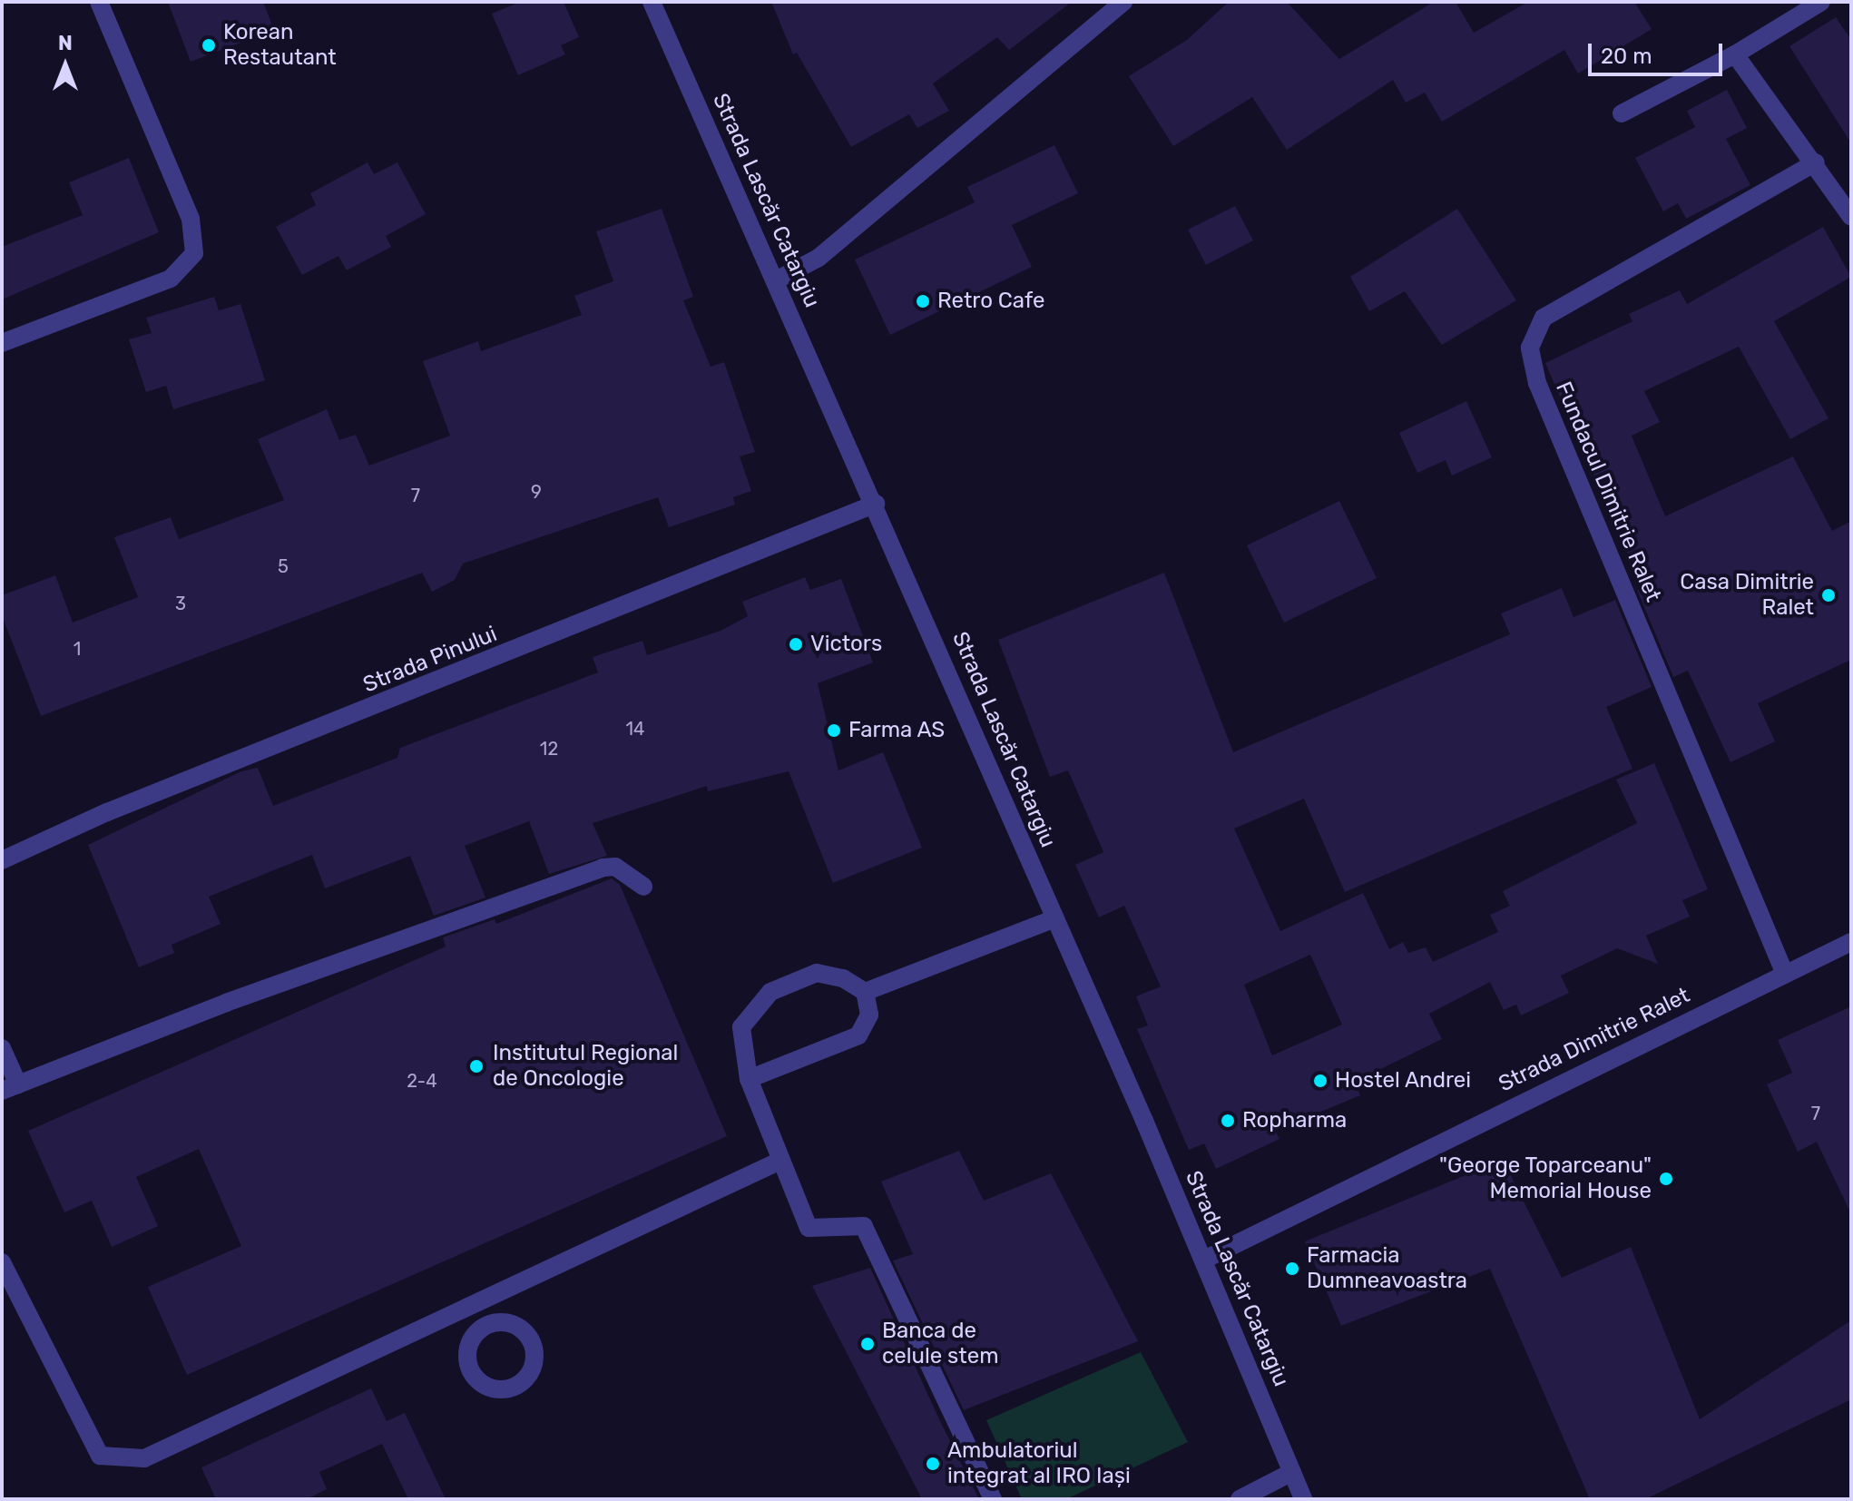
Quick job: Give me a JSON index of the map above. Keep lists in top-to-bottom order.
{
  "streets": {
    "street": [
      "Strada Lascăr Catargiu",
      "Fundacul Dimitrie Ralet",
      "Strada Pinului",
      "Strada Dimitrie Ralet"
    ]
  },
  "crossings": [
    ["Strada Lascăr Catargiu", "Strada Pinului"],
    ["Strada Lascăr Catargiu", "Strada Dimitrie Ralet"],
    ["Fundacul Dimitrie Ralet", "Strada Dimitrie Ralet"]
  ],
  "places": [
    "Korean Restautant",
    "Retro Cafe",
    "Casa Dimitrie Ralet",
    "Victors",
    "Farma AS",
    "Institutul Regional de Oncologie",
    "Hostel Andrei",
    "Ropharma",
    "\"George Toparceanu\" Memorial House",
    "Farmacia Dumneavoastra",
    "Banca de celule stem",
    "Ambulatoriul integrat al IRO Iași"
  ],
  "house_numbers": [
    "9",
    "7",
    "5",
    "3",
    "1",
    "14",
    "12",
    "2-4",
    "7"
  ],
  "scale_bar": "20 m",
  "north": "top"
}
